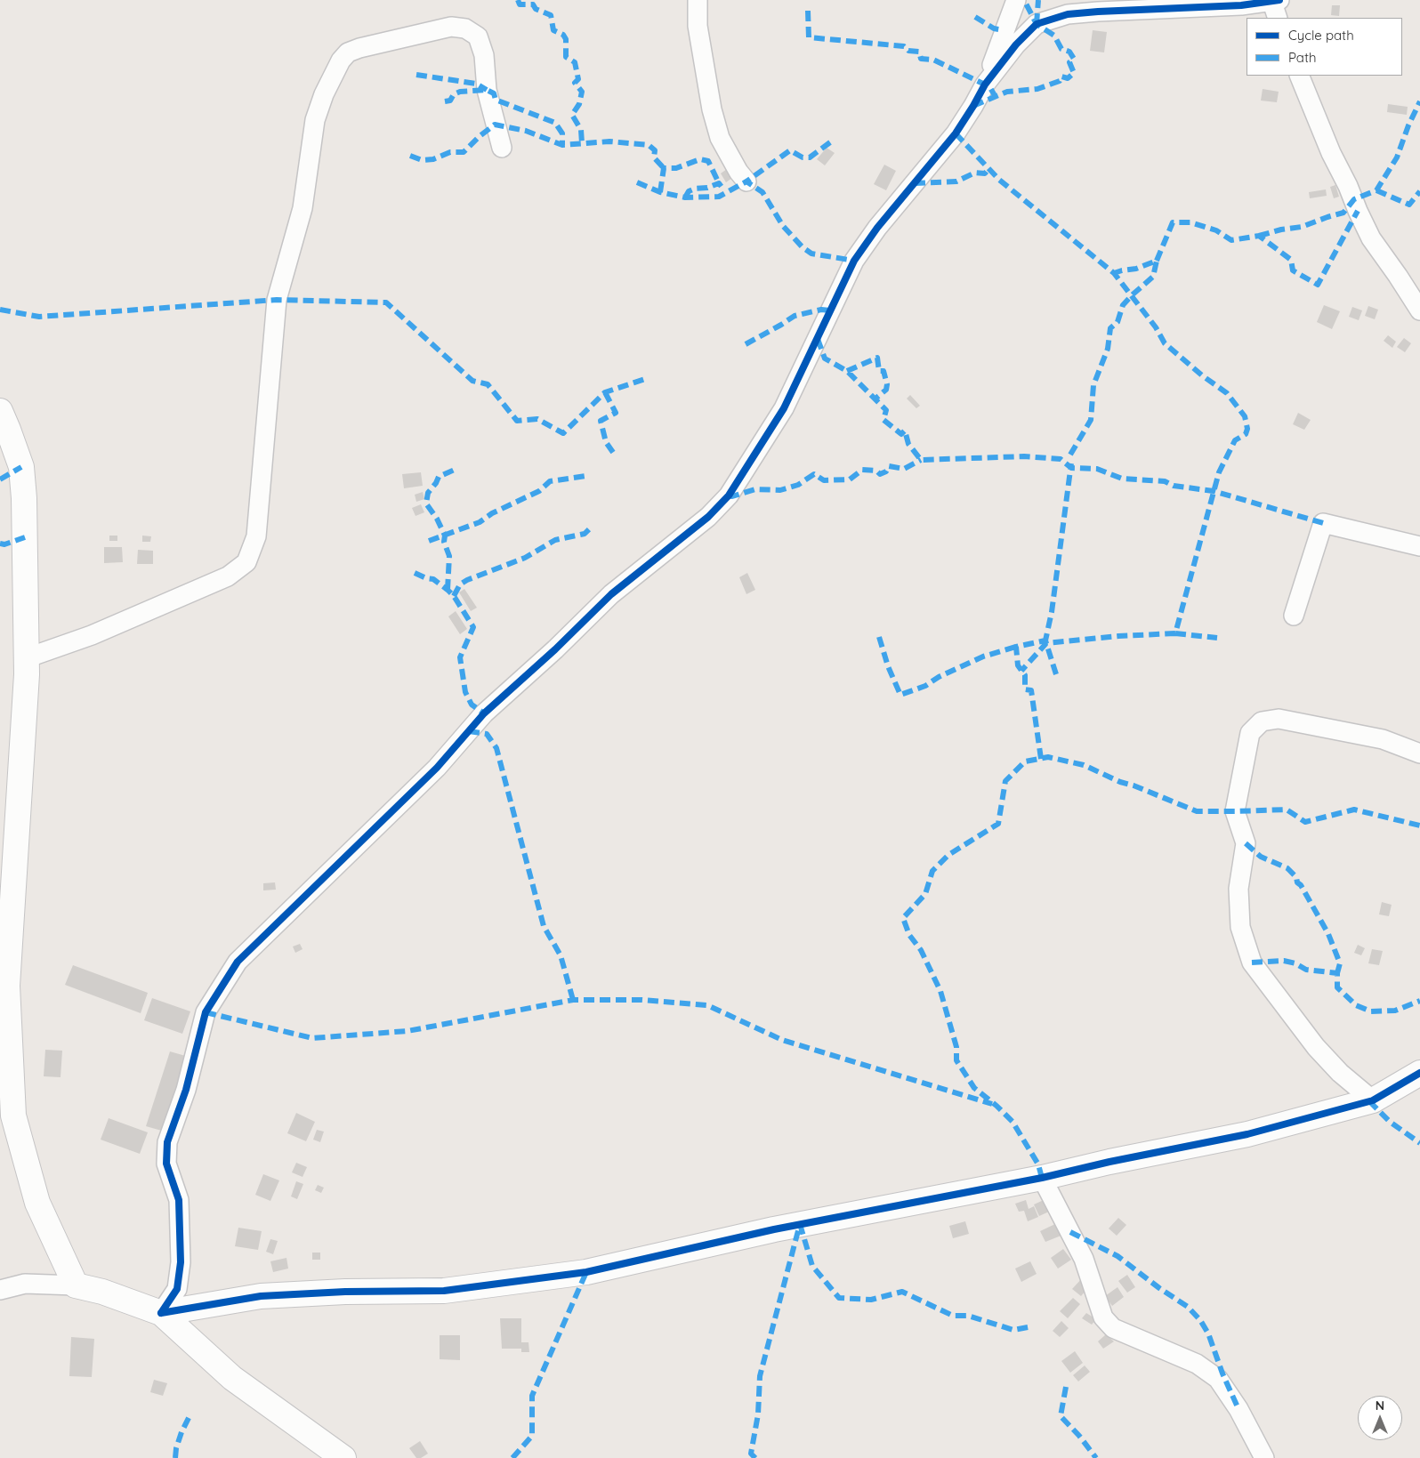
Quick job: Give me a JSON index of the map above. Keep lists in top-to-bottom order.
{
  "legend": ["Cycle path", "Path"],
  "north": "top"
}
